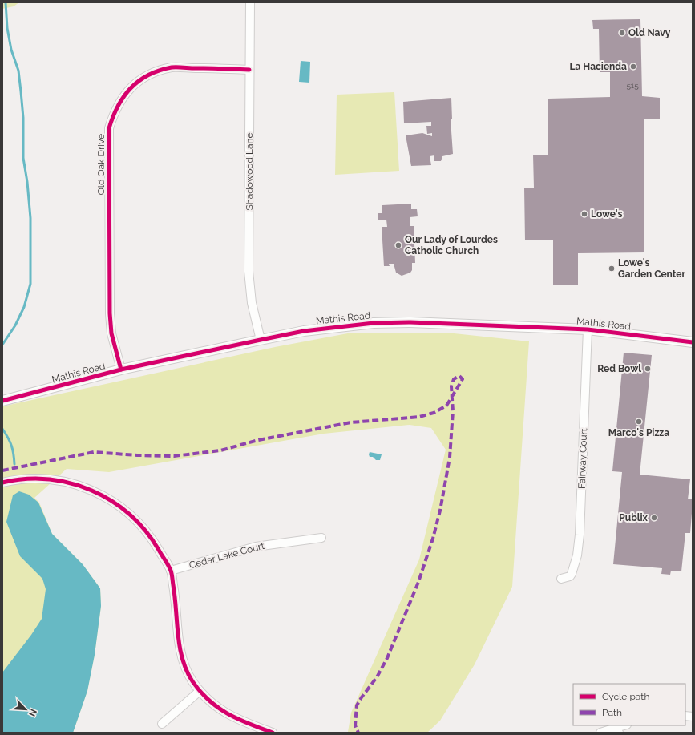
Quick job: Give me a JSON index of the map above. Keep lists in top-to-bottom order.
{
  "streets": {
    "street": [
      "Old Oak Drive",
      "Shadowood Lane",
      "Mathis Road",
      "Fairway Court",
      "Cedar Lake Court"
    ]
  },
  "crossings": [
    ["Old Oak Drive", "Shadowood Lane"],
    ["Old Oak Drive", "Mathis Road"],
    ["Shadowood Lane", "Mathis Road"],
    ["Mathis Road", "Fairway Court"]
  ],
  "places": [
    "Old Navy",
    "La Hacienda",
    "Lowe's",
    "Our Lady of Lourdes Catholic Church",
    "Lowe's Garden Center",
    "Red Bowl",
    "Marco's Pizza",
    "Publix"
  ],
  "house_numbers": ["515"],
  "legend": ["Cycle path", "Path"],
  "north": "bottom right"
}
